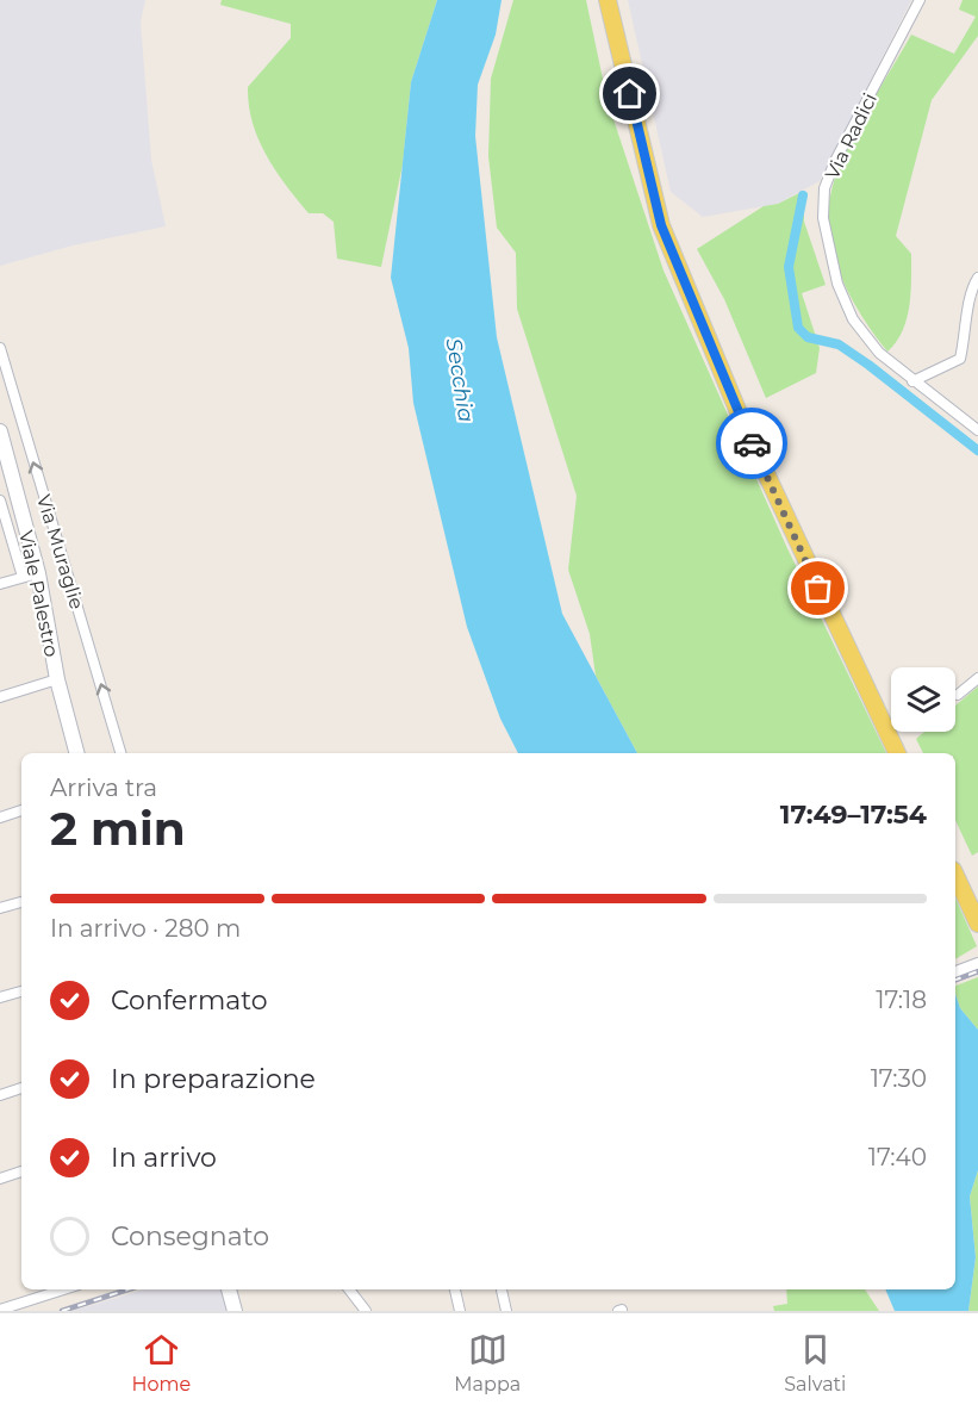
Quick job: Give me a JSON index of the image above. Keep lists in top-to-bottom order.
{
  "streets": {
    "main road": ["Viale Palestro"],
    "street": ["Via Radici", "Via Muraglie"]
  },
  "one_way": ["Via Muraglie"],
  "water": ["Secchia"],
  "page": {
    "heading": ["2 min", "Arriva tra", "17:49–17:54"],
    "bar": "In arrivo · 280 m",
    "list": [
      ["Confermato", "17:18"],
      ["In preparazione", "17:30"],
      ["In arrivo", "17:40"],
      "Consegnato"
    ],
    "tabs": ["Home", "Mappa", "Salvati"]
  }
}
